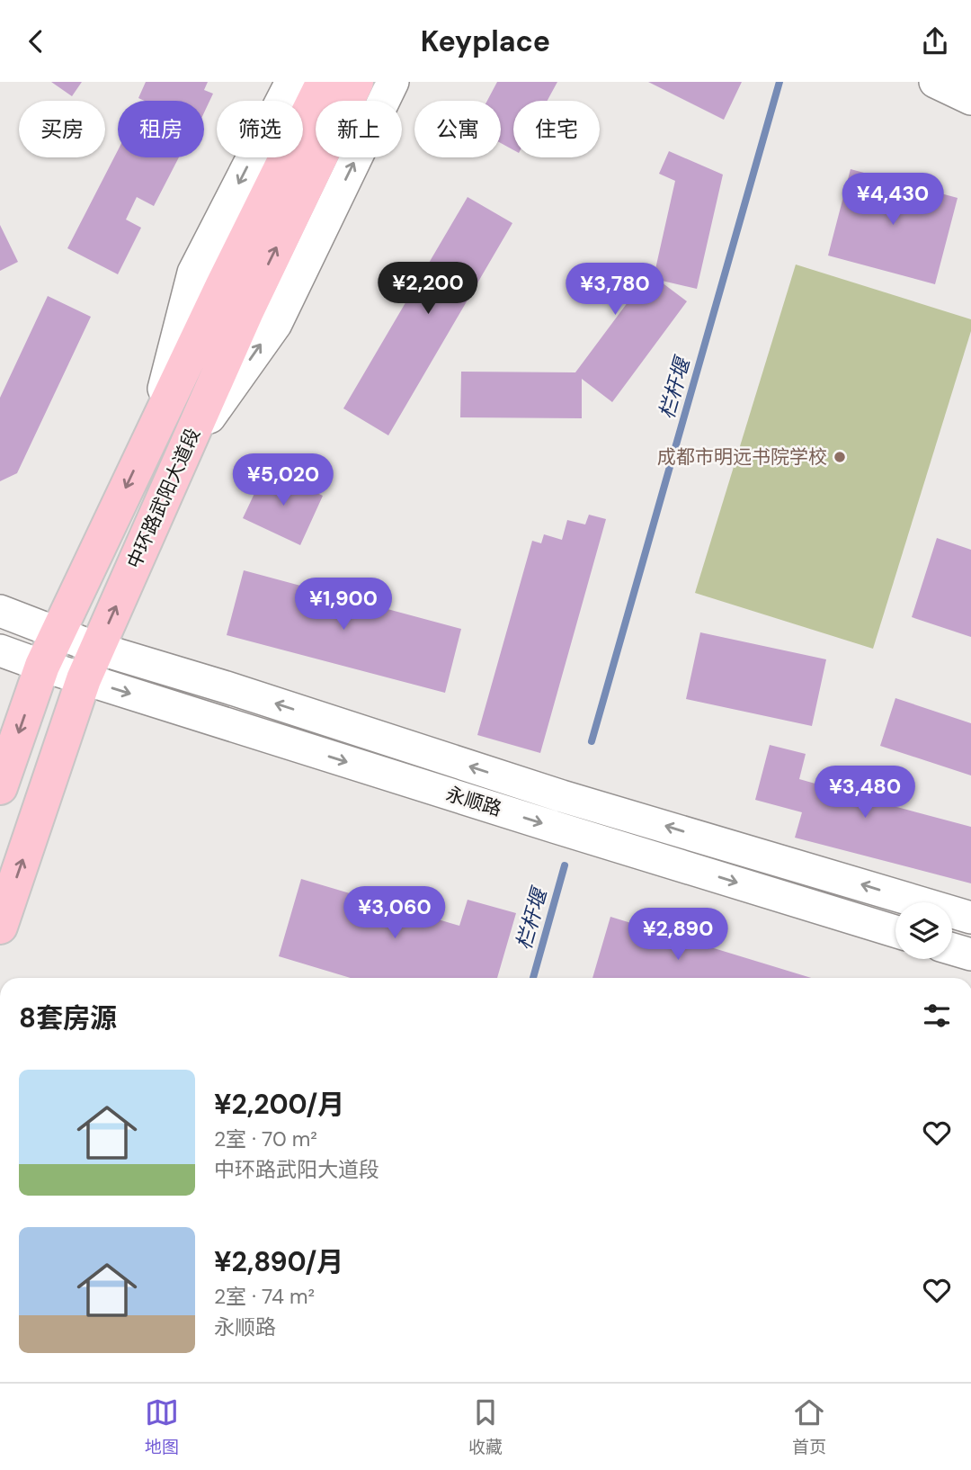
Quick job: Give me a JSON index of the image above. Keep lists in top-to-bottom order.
{
  "streets": {
    "main road": ["中环路武阳大道段", "永顺路"]
  },
  "crossings": [
    ["中环路武阳大道段", "永顺路"]
  ],
  "water": ["栏杆堰"],
  "places": ["成都市明远书院学校"],
  "page": {
    "header": "Keyplace",
    "chip": [
      "买房",
      "租房",
      "筛选",
      "新上",
      "公寓",
      "住宅"
    ],
    "price": [
      "¥4,430",
      "¥2,200",
      "¥3,780",
      "¥5,020",
      "¥1,900",
      "¥3,480",
      "¥3,060",
      "¥2,890"
    ],
    "heading": "8套房源",
    "list": [
      {
        "name": "¥2,200/月",
        "note": "2室 · 70 m² · 中环路武阳大道段"
      },
      {
        "name": "¥2,890/月",
        "note": "2室 · 74 m² · 永顺路"
      }
    ],
    "tabs": ["地图", "收藏", "首页"]
  }
}
